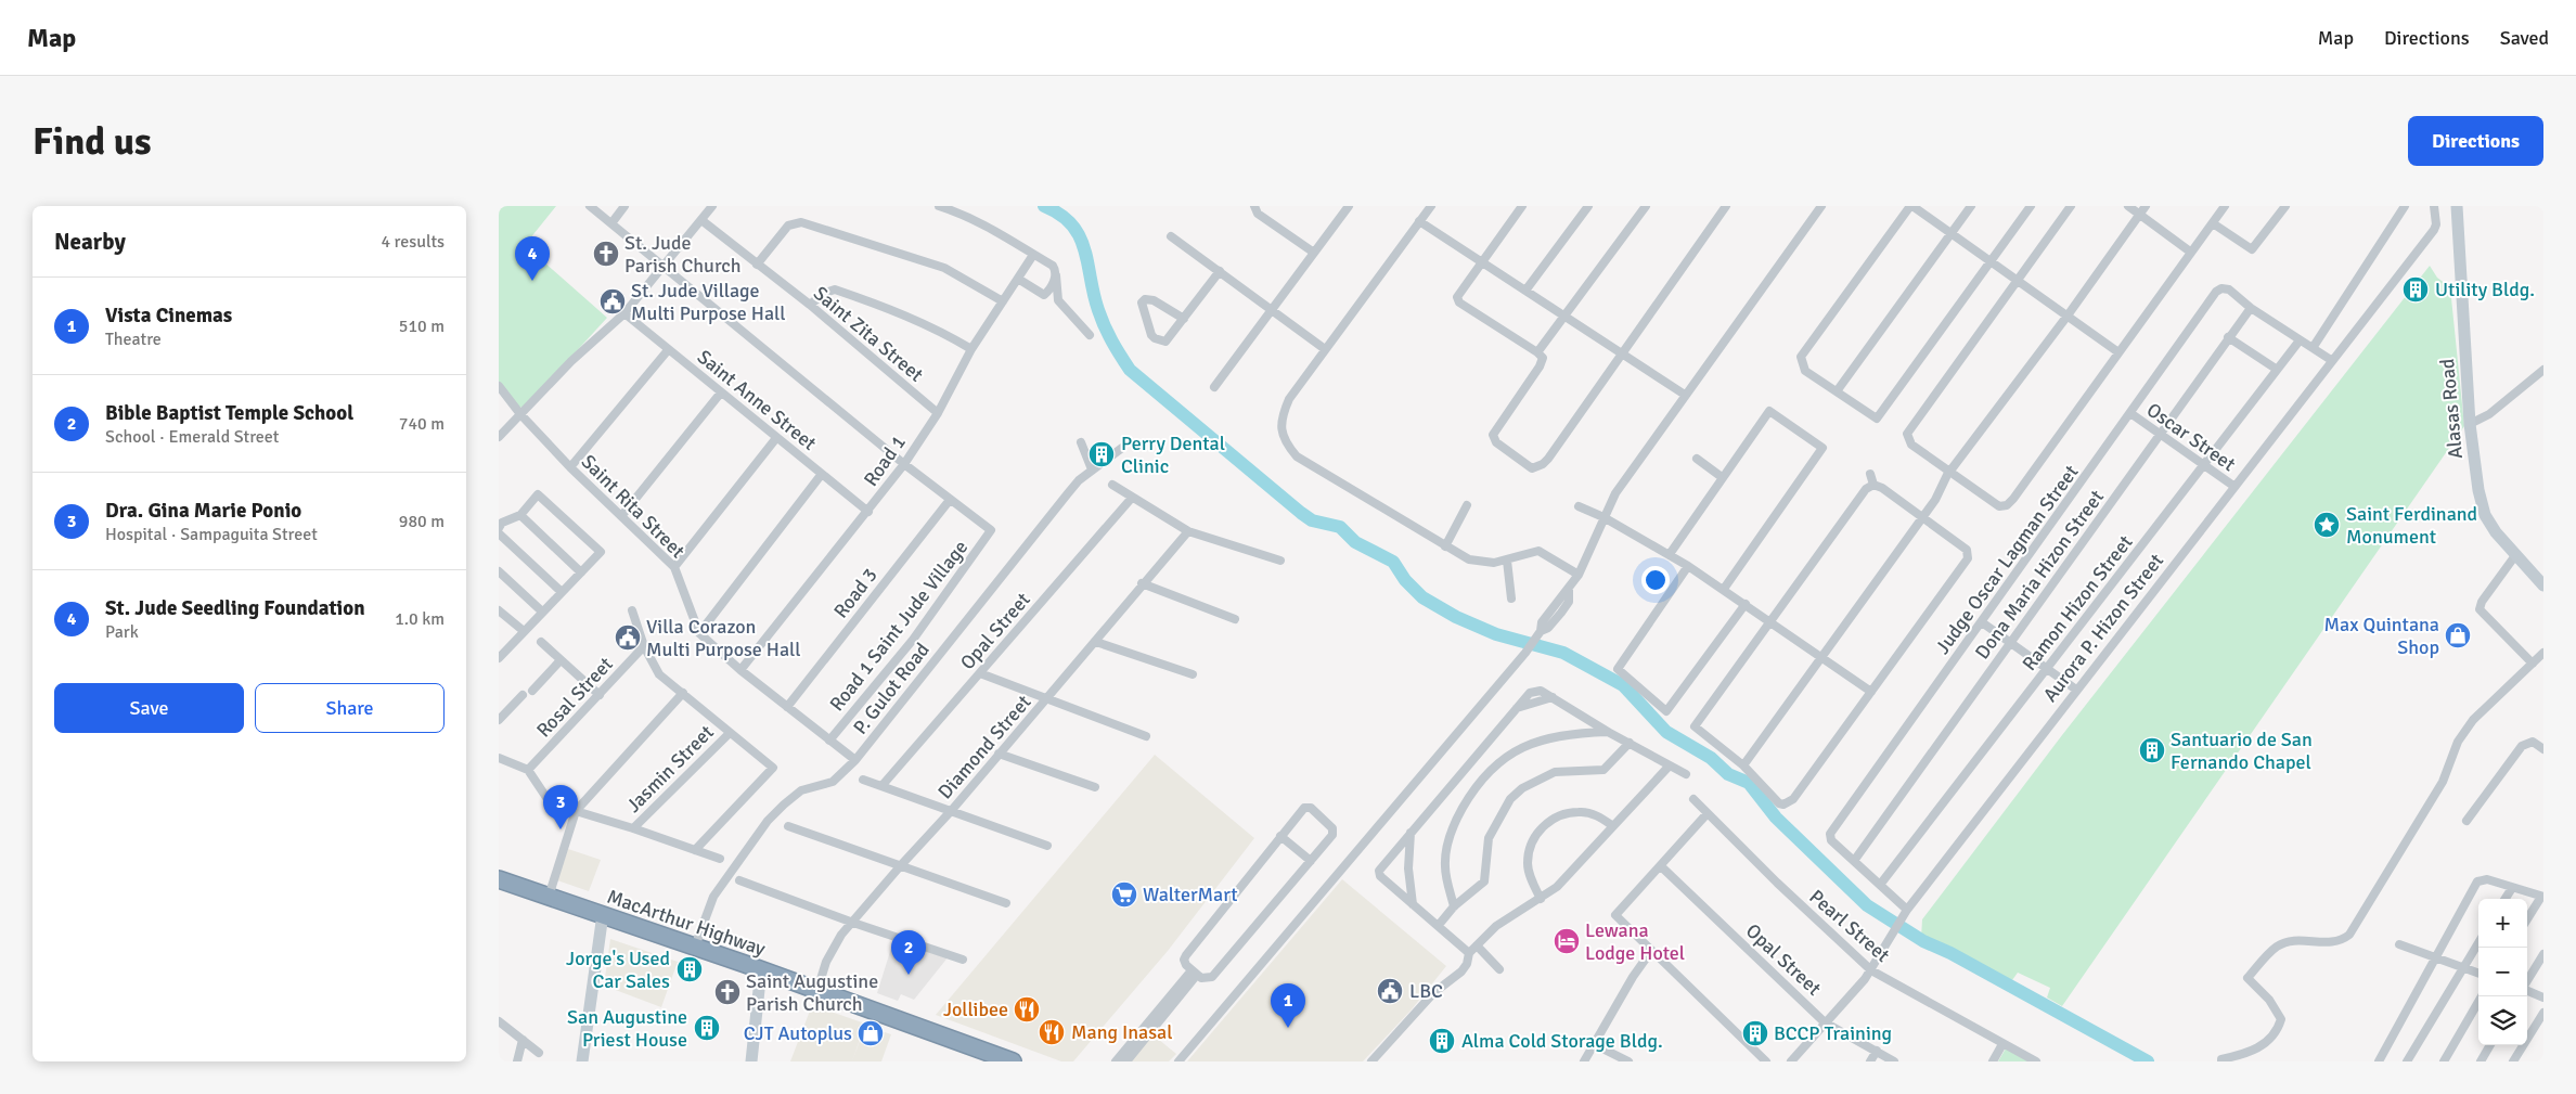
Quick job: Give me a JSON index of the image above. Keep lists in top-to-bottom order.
{
  "streets": {
    "highway": ["MacArthur Highway"],
    "street": [
      "Saint Zita Street",
      "Saint Anne Street",
      "Alasas Road",
      "Oscar Street",
      "Road 1",
      "Saint Rita Street",
      "Judge Oscar Lagman Street",
      "Dona Maria Hizon Street",
      "Road 3",
      "Ramon Hizon Street",
      "Road 1 Saint Jude Village",
      "Aurora P. Hizon Street",
      "Opal Street",
      "P. Gulot Road",
      "Rosal Street",
      "Diamond Street",
      "Jasmin Street",
      "Pearl Street"
    ]
  },
  "crossings": [
    ["Saint Zita Street", "Road 1"],
    ["Saint Anne Street", "Road 1"],
    ["Oscar Street", "Judge Oscar Lagman Street"],
    ["Oscar Street", "Dona Maria Hizon Street"],
    ["Oscar Street", "Ramon Hizon Street"],
    ["Oscar Street", "Aurora P. Hizon Street"],
    ["Road 1", "Saint Rita Street"],
    ["Saint Rita Street", "Road 3"],
    ["Saint Rita Street", "Road 1 Saint Jude Village"],
    ["Saint Rita Street", "P. Gulot Road"],
    ["Judge Oscar Lagman Street", "Dona Maria Hizon Street"],
    ["Road 3", "Road 1 Saint Jude Village"],
    ["Aurora P. Hizon Street", "Opal Street"],
    ["Aurora P. Hizon Street", "Pearl Street"],
    ["P. Gulot Road", "MacArthur Highway"],
    ["Diamond Street", "MacArthur Highway"]
  ],
  "places": {
    "church": ["St. Jude Parish Church", "Saint Augustine Parish Church"],
    "building": [
      "Utility Bldg.",
      "Perry Dental Clinic",
      "Santuario de San Fernando Chapel",
      "Jorge's Used Car Sales",
      "San Augustine Priest House",
      "BCCP Training",
      "Alma Cold Storage Bldg."
    ],
    "public building": ["St. Jude Village Multi Purpose Hall", "Villa Corazon Multi Purpose Hall", "LBC"],
    "place": ["Saint Ferdinand Monument"],
    "shop": ["Max Quintana Shop", "CJT Autoplus"],
    "supermarket": ["WalterMart"],
    "hotel": ["Lewana Lodge Hotel"],
    "restaurant": ["Jollibee", "Mang Inasal"]
  },
  "page": {
    "header": "Map",
    "nav": ["Map", "Directions", "Saved"],
    "buttons": [
      "Directions",
      ["Save", "Share"]
    ],
    "title": "Find us",
    "heading": ["Nearby", "4 results"],
    "pins": [
      "4",
      "3",
      "2",
      "1"
    ],
    "list": [
      {
        "mark": "1",
        "name": "Vista Cinemas",
        "note": "Theatre",
        "value": "510 m"
      },
      {
        "mark": "2",
        "name": "Bible Baptist Temple School",
        "note": "School · Emerald Street",
        "value": "740 m"
      },
      {
        "mark": "3",
        "name": "Dra. Gina Marie Ponio",
        "note": "Hospital · Sampaguita Street",
        "value": "980 m"
      },
      {
        "mark": "4",
        "name": "St. Jude Seedling Foundation",
        "note": "Park",
        "value": "1.0 km"
      }
    ],
    "map_buttons": ["+", "−"]
  }
}
